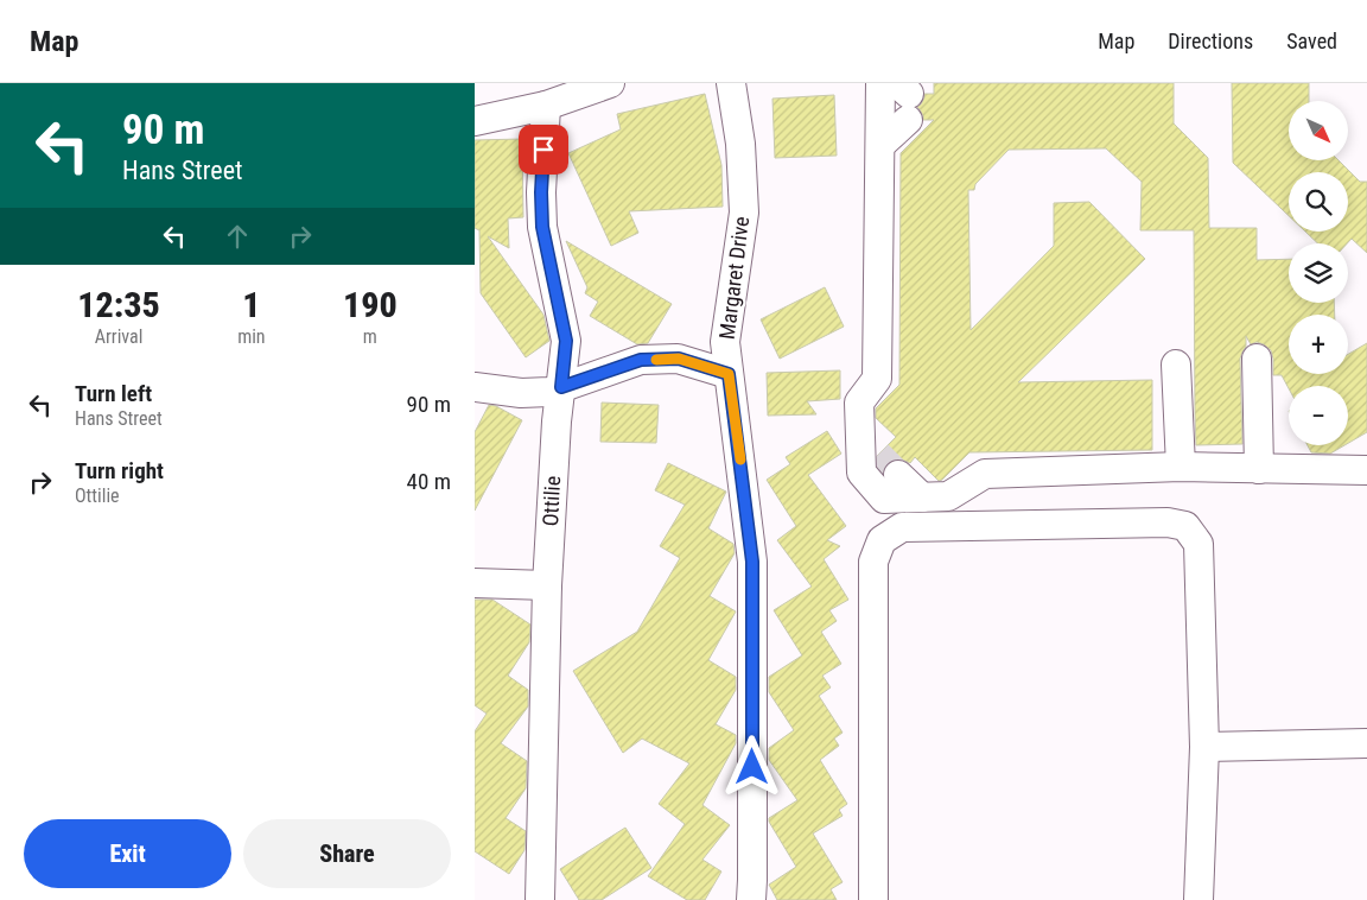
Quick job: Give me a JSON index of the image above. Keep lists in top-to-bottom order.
{
  "streets": {
    "street": ["Margaret Drive", "Ottilie"]
  },
  "north": "bottom right",
  "page": {
    "header": "Map",
    "nav": ["Map", "Directions", "Saved"],
    "turn": ["90 m", "Hans Street"],
    "map_buttons": ["+", "−"],
    "eta": [
      "12:35",
      "Arrival",
      "1",
      "min",
      "190",
      "m"
    ],
    "list": [
      {
        "name": "Turn left",
        "note": "Hans Street",
        "value": "90 m"
      },
      {
        "name": "Turn right",
        "note": "Ottilie",
        "value": "40 m"
      }
    ],
    "buttons": ["Exit", "Share"]
  }
}
